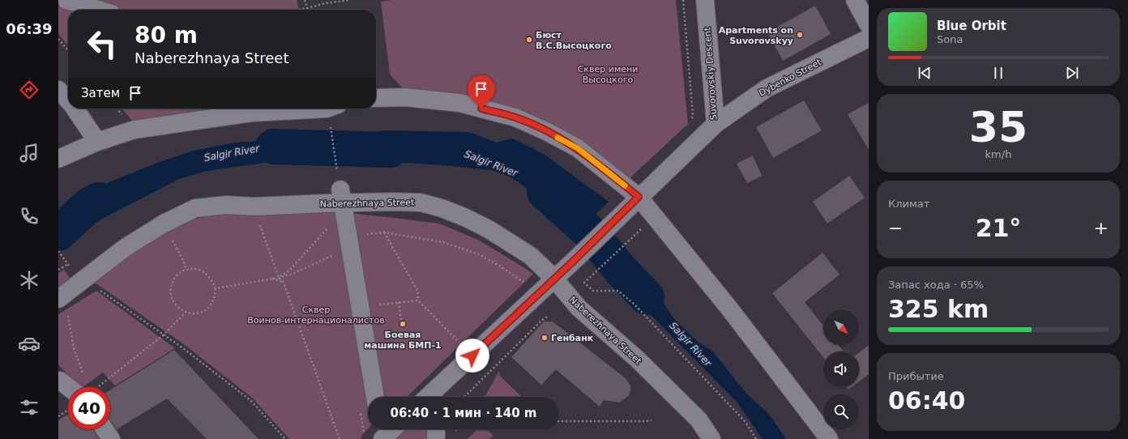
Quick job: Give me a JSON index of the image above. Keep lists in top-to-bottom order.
{
  "streets": {
    "street": ["Suvorovskiy Descent", "Dybenko Street", "Naberezhnaya Street"]
  },
  "crossings": [
    ["Suvorovskiy Descent", "Dybenko Street"],
    ["Suvorovskiy Descent", "Naberezhnaya Street"]
  ],
  "water": ["Salgir River"],
  "parks": ["Сквер имени Высоцкого", "Сквер Воинов-интернационалистов"],
  "places": [
    "Apartments on Suvorovskyy",
    "Бюст В.С.Высоцкого",
    "Боевая машина БМП-1",
    "Генбанк"
  ],
  "north": "bottom right",
  "page": {
    "tabs": "06:39",
    "turn": ["80 m", "Naberezhnaya Street"],
    "song": ["Blue Orbit", "Sona"],
    "then": "Затем",
    "tile": [
      ["35", "km/h"],
      "Климат",
      ["Запас хода · 65%", "325 km"],
      ["Прибытие", "06:40"]
    ],
    "heat": ["−", "21°", "+"],
    "limit": "40",
    "trip": "06:40 · 1 мин · 140 m"
  }
}
